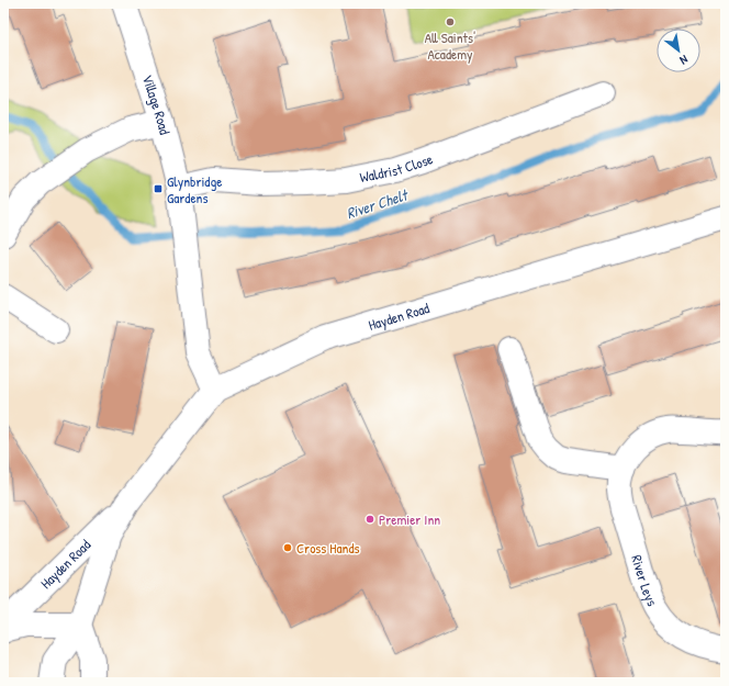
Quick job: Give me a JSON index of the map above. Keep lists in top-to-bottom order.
{
  "streets": {
    "street": [
      "Village Road",
      "Waldrist Close",
      "Hayden Road",
      "River Leys"
    ]
  },
  "crossings": [
    ["Village Road", "Waldrist Close"],
    ["Village Road", "Hayden Road"]
  ],
  "water": ["River Chelt"],
  "places": {
    "other": ["All Saints' Academy", "Premier Inn", "Cross Hands"],
    "transit": ["Glynbridge Gardens"]
  },
  "north": "bottom right"
}
